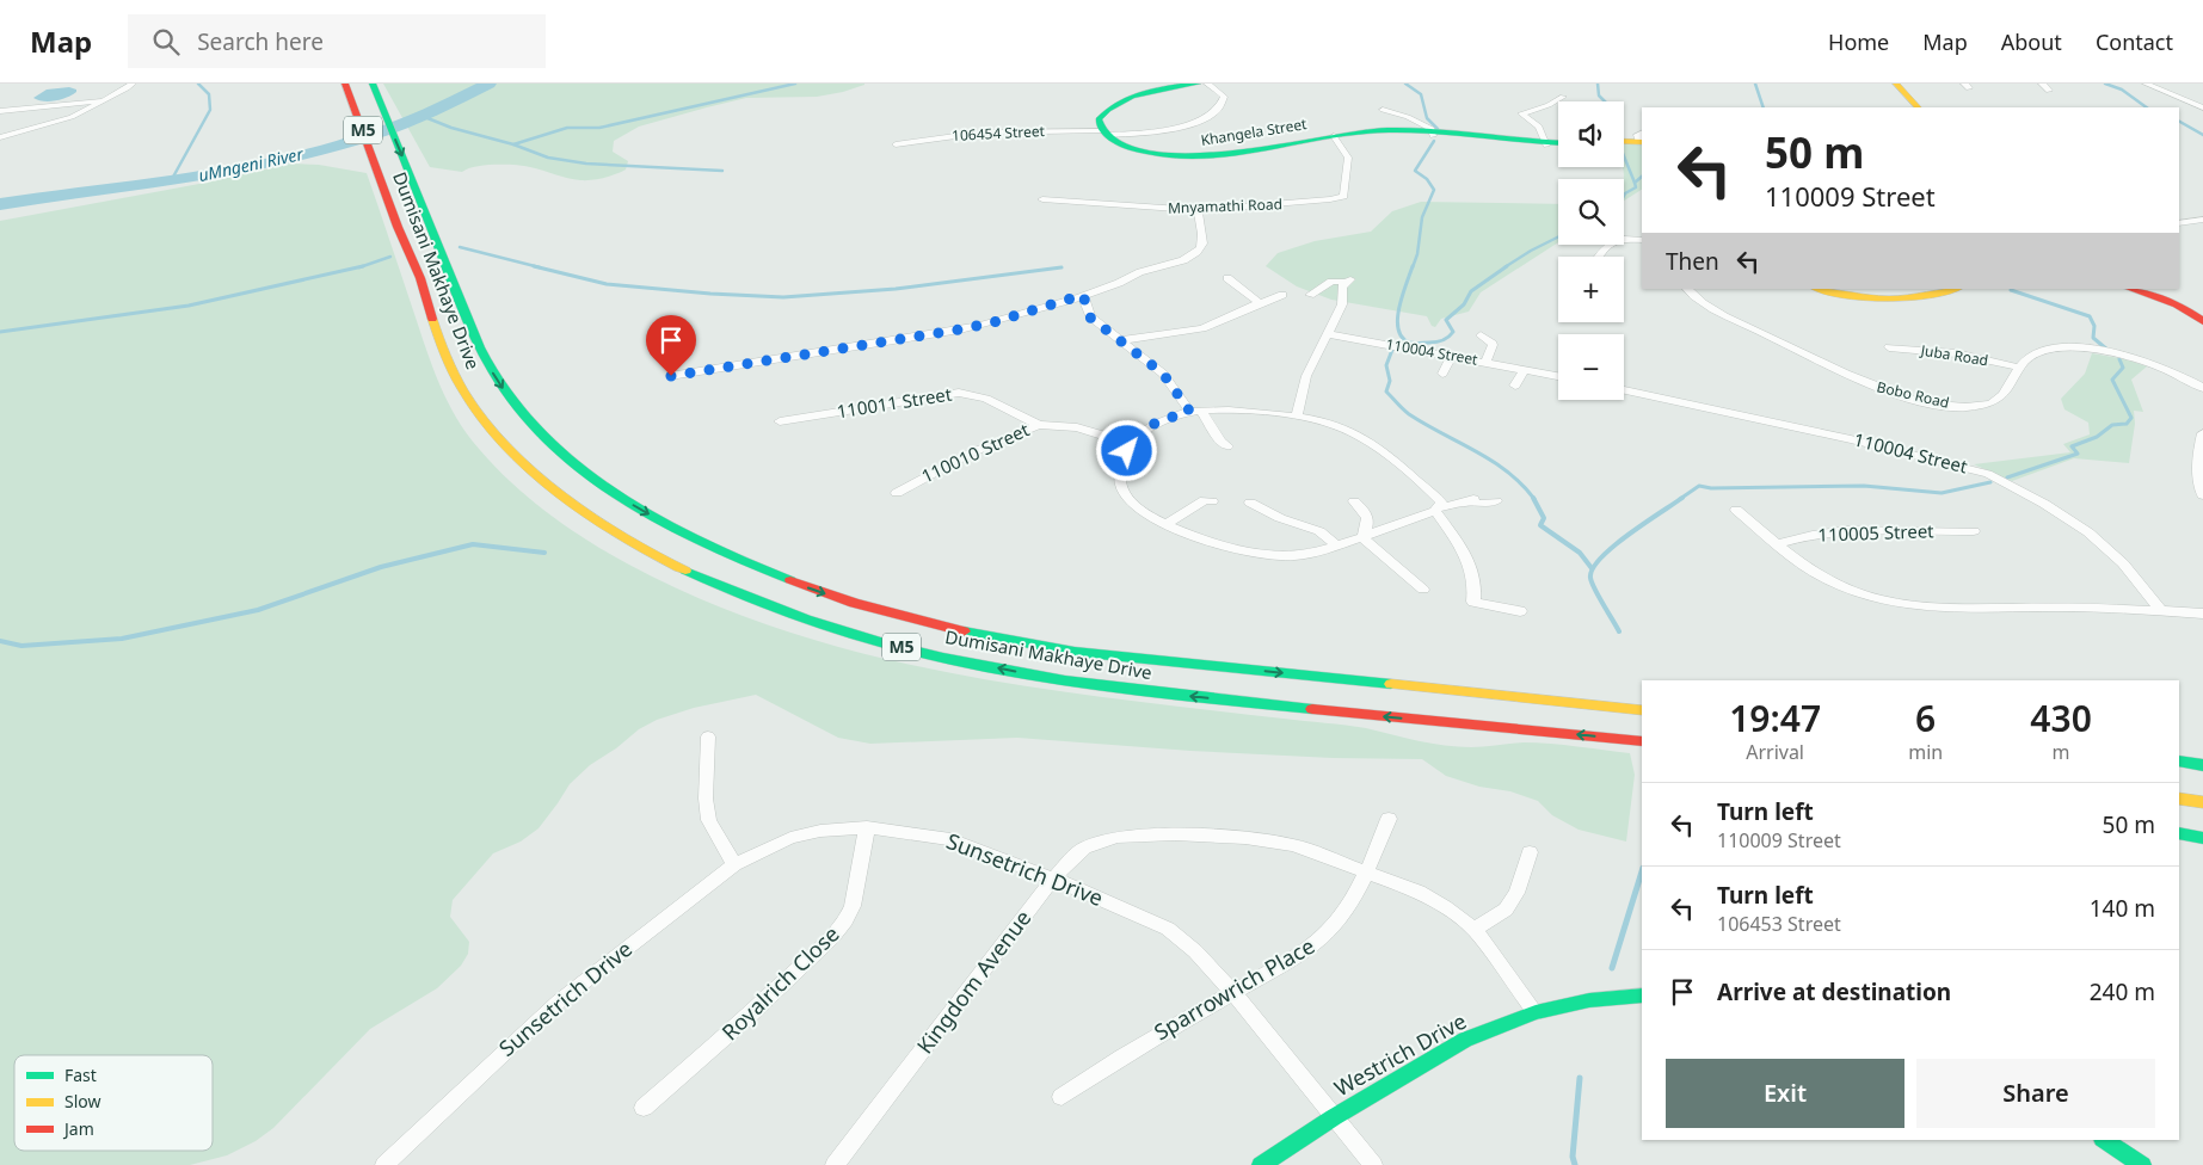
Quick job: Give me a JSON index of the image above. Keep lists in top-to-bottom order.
{
  "streets": {
    "main road": [
      "M5",
      "Khangela Street",
      "Dumisani Makhaye Drive",
      "Westrich Drive"
    ],
    "street": [
      "106454 Street",
      "Mnyamathi Road",
      "110004 Street",
      "Juba Road",
      "Bobo Road",
      "110011 Street",
      "110010 Street",
      "110005 Street",
      "Sunsetrich Drive",
      "Kingdom Avenue",
      "Royalrich Close",
      "Sparrowrich Place"
    ]
  },
  "crossings": [
    ["Khangela Street", "106454 Street"],
    ["Khangela Street", "Mnyamathi Road"],
    ["Juba Road", "Bobo Road"],
    ["110011 Street", "110010 Street"],
    ["Sunsetrich Drive", "Kingdom Avenue"],
    ["Sunsetrich Drive", "Royalrich Close"],
    ["Sunsetrich Drive", "Sparrowrich Place"],
    ["Sunsetrich Drive", "Westrich Drive"],
    ["Kingdom Avenue", "Sparrowrich Place"],
    ["Kingdom Avenue", "Westrich Drive"]
  ],
  "water": ["uMngeni River"],
  "legend": ["Fast", "Slow", "Jam"],
  "page": {
    "header": "Map",
    "search": "Search here",
    "nav": [
      "Home",
      "Map",
      "About",
      "Contact"
    ],
    "map_buttons": ["+", "−"],
    "turn": ["50 m", "110009 Street"],
    "then": "Then",
    "eta": [
      "19:47",
      "Arrival",
      "6",
      "min",
      "430",
      "m"
    ],
    "list": [
      {
        "name": "Turn left",
        "note": "110009 Street",
        "value": "50 m"
      },
      {
        "name": "Turn left",
        "note": "106453 Street",
        "value": "140 m"
      },
      {
        "name": "Arrive at destination",
        "value": "240 m"
      }
    ],
    "buttons": ["Exit", "Share"]
  }
}
